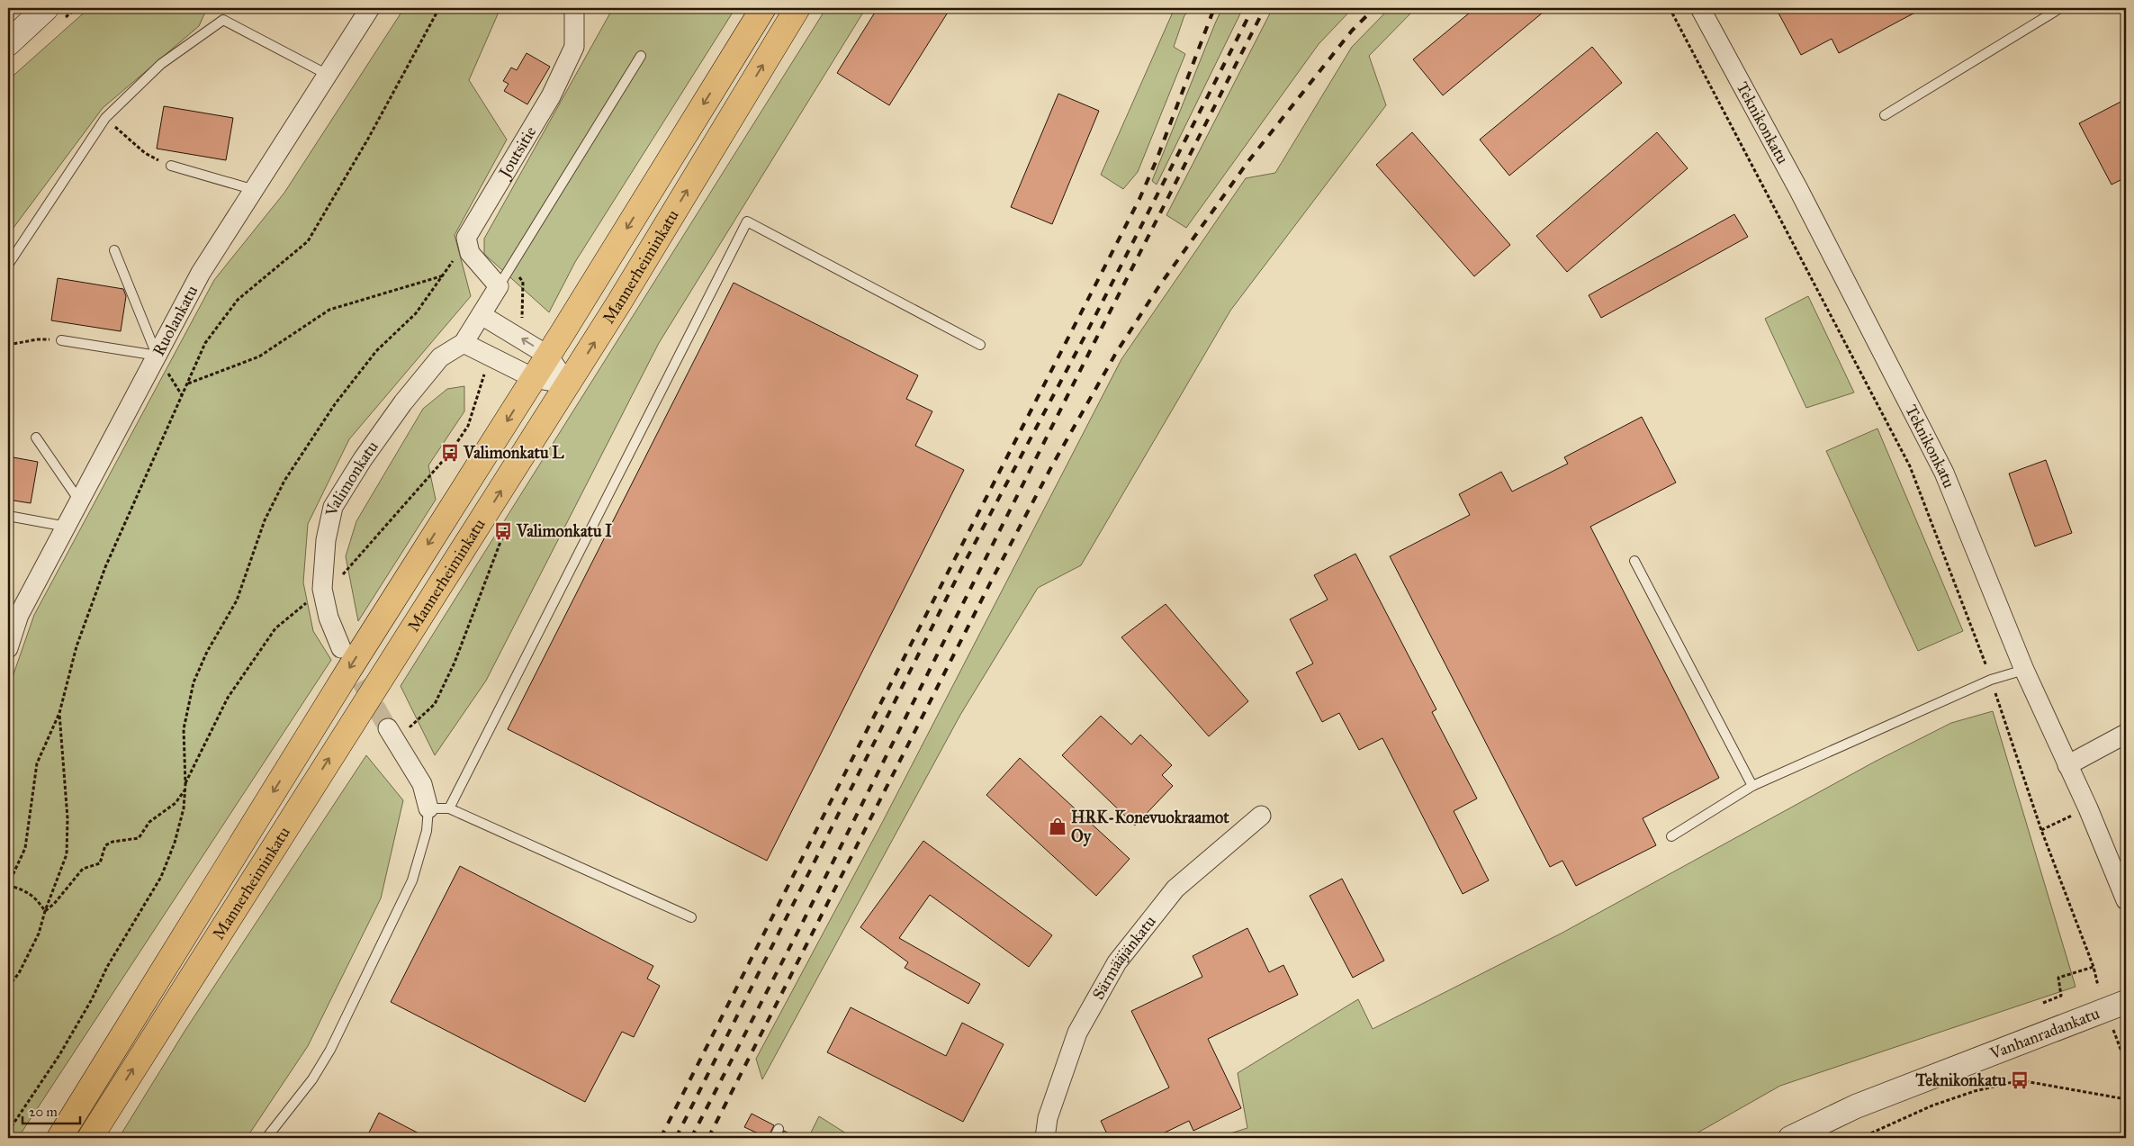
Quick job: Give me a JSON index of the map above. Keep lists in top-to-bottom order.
{
  "streets": {
    "main road": ["Mannerheiminkatu"],
    "street": [
      "Teknikonkatu",
      "Joutsitie",
      "Ruolankatu",
      "Valimonkatu",
      "Särmääjänkatu",
      "Vanhanradankatu"
    ]
  },
  "places": {
    "bus stop": ["Valimonkatu L", "Valimonkatu I", "Teknikonkatu"],
    "shop": ["HRK-Konevuokraamot Oy"]
  },
  "scale_bar": "20 m"
}
